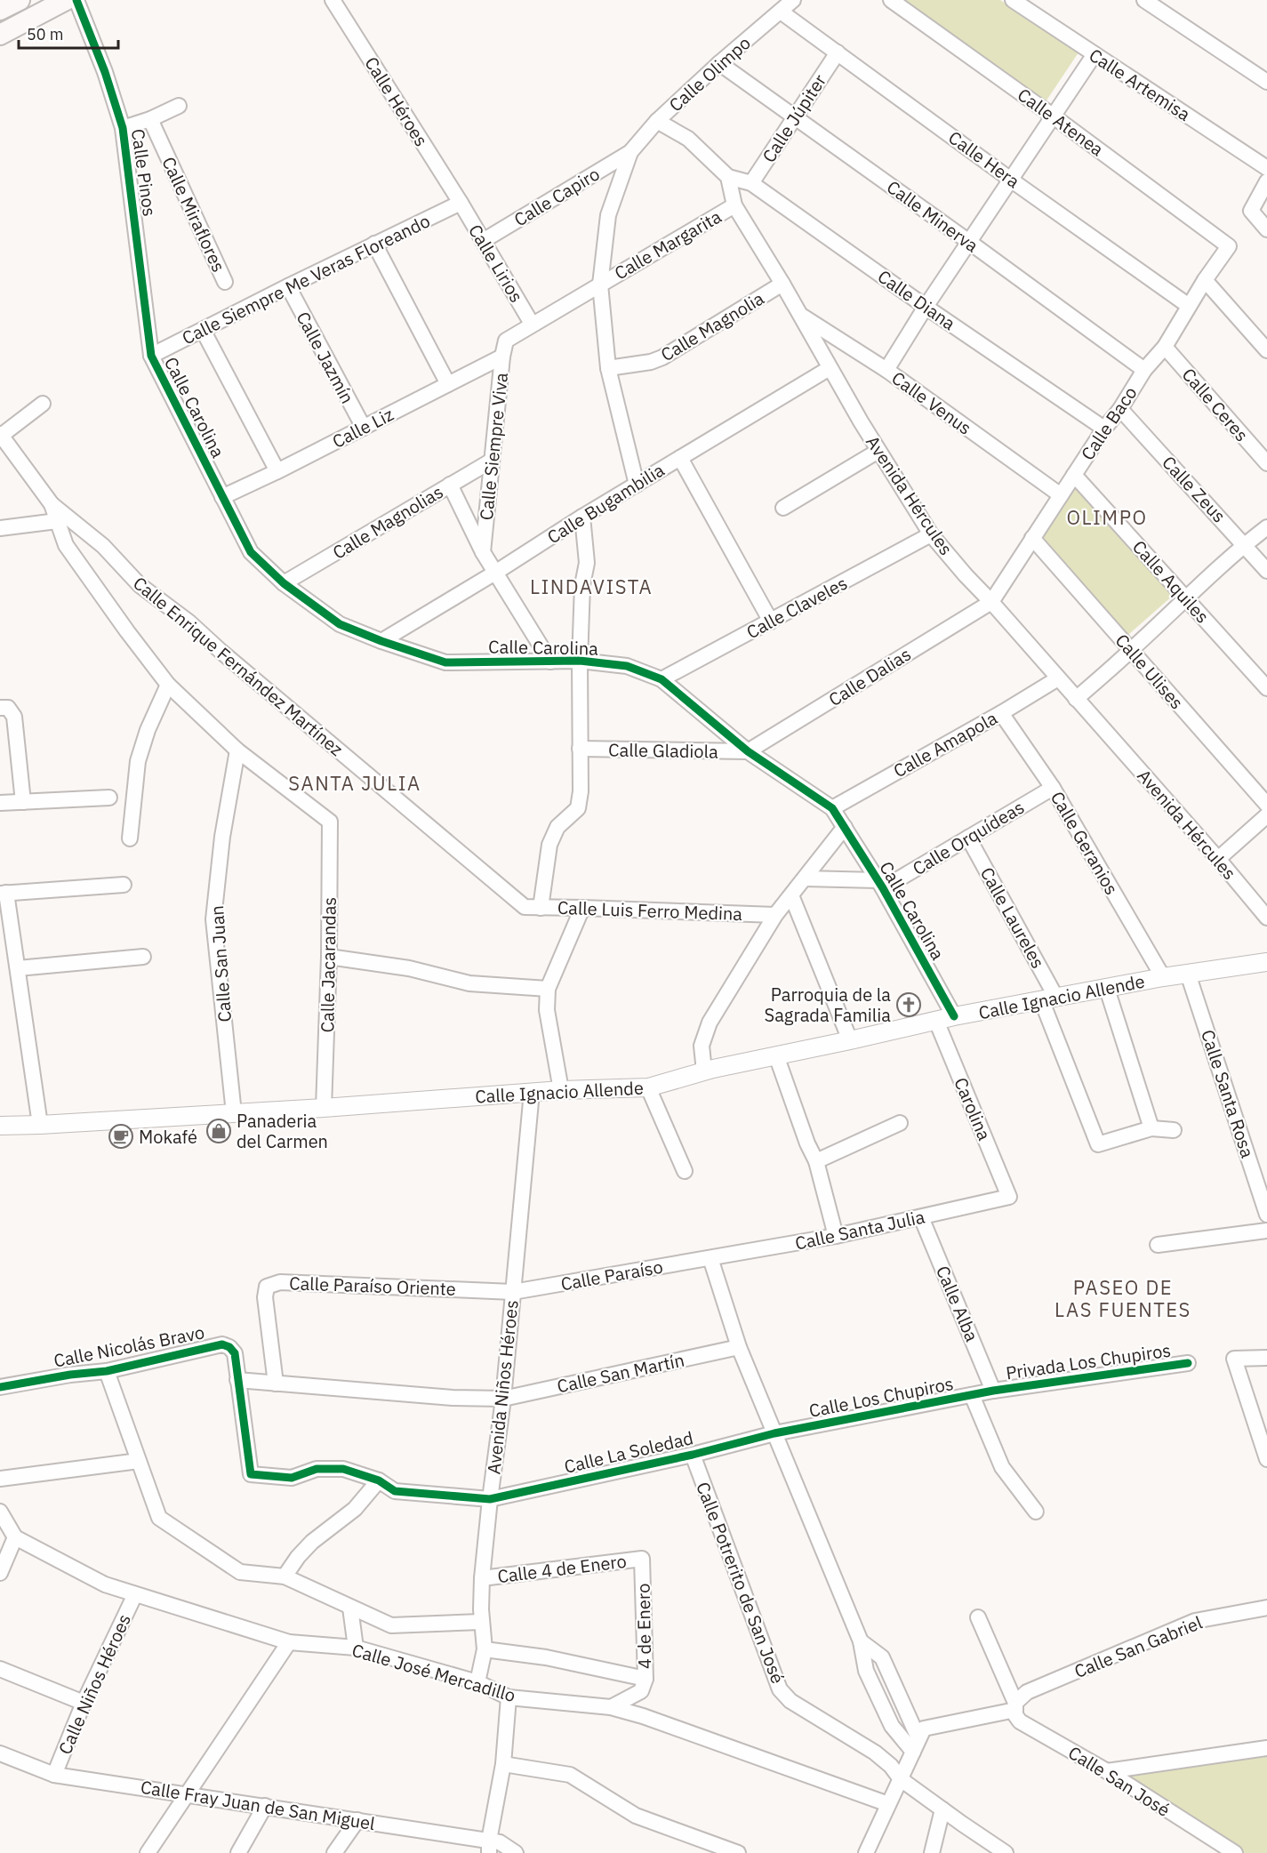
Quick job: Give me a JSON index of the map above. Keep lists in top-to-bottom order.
{
  "streets": {
    "street": [
      "Calle Olimpo",
      "Calle Artemisa",
      "Calle Héroes",
      "Calle Júpiter",
      "Calle Atenea",
      "Calle Hera",
      "Calle Pinos",
      "Calle Capiro",
      "Calle Miraflores",
      "Calle Minerva",
      "Calle Margarita",
      "Calle Lirios",
      "Calle Siempre Me Veras Floreando",
      "Calle Diana",
      "Calle Magnolia",
      "Calle Jazmín",
      "Calle Venus",
      "Calle Ceres",
      "Calle Carolina",
      "Calle Baco",
      "Calle Liz",
      "Calle Siempre Viva",
      "Calle Zeus",
      "Avenida Hércules",
      "Calle Bugambilia",
      "Calle Magnolias",
      "Calle Aquiles",
      "Calle Claveles",
      "Calle Enrique Fernández Martínez",
      "Calle Ulises",
      "Calle Dalias",
      "Calle Amapola",
      "Calle Gladiola",
      "Calle Orquídeas",
      "Calle Geranios",
      "Calle Luis Ferro Medina",
      "Calle Laureles",
      "Calle San Juan",
      "Calle Jacarandas",
      "Calle Ignacio Allende",
      "Calle Santa Rosa",
      "Carolina",
      "Calle Santa Julia",
      "Calle Paraíso",
      "Calle Paraíso Oriente",
      "Calle Alba",
      "Calle Nicolás Bravo",
      "Privada Los Chupiros",
      "Calle San Martín",
      "Avenida Niños Héroes",
      "Calle Los Chupiros",
      "Calle La Soledad",
      "Calle 4 de Enero",
      "Calle Potrerito de San José",
      "4 de Enero",
      "Calle San Gabriel",
      "Calle José Mercadillo",
      "Calle Niños Héroes",
      "Calle San José",
      "Calle Fray Juan de San Miguel"
    ]
  },
  "crossings": [
    ["Calle Olimpo", "Calle Hera"],
    ["Calle Olimpo", "Calle Capiro"],
    ["Calle Olimpo", "Calle Minerva"],
    ["Calle Héroes", "Calle Lirios"],
    ["Calle Héroes", "Calle Siempre Me Veras Floreando"],
    ["Calle Júpiter", "Calle Hera"],
    ["Calle Júpiter", "Calle Minerva"],
    ["Calle Júpiter", "Calle Diana"],
    ["Calle Atenea", "Calle Baco"],
    ["Calle Hera", "Calle Baco"],
    ["Calle Pinos", "Calle Siempre Me Veras Floreando"],
    ["Calle Pinos", "Calle Carolina"],
    ["Calle Capiro", "Calle Lirios"],
    ["Calle Minerva", "Calle Baco"],
    ["Calle Margarita", "Avenida Hércules"],
    ["Calle Lirios", "Calle Siempre Me Veras Floreando"],
    ["Calle Lirios", "Calle Siempre Viva"],
    ["Calle Siempre Me Veras Floreando", "Calle Jazmín"],
    ["Calle Siempre Me Veras Floreando", "Calle Carolina"],
    ["Calle Diana", "Calle Baco"],
    ["Calle Diana", "Avenida Hércules"],
    ["Calle Magnolia", "Avenida Hércules"],
    ["Calle Jazmín", "Calle Liz"],
    ["Calle Venus", "Calle Baco"],
    ["Calle Venus", "Avenida Hércules"],
    ["Calle Ceres", "Calle Baco"],
    ["Calle Carolina", "Calle Liz"],
    ["Calle Carolina", "Calle Bugambilia"],
    ["Calle Carolina", "Calle Magnolias"],
    ["Calle Carolina", "Calle Claveles"],
    ["Calle Carolina", "Calle Dalias"],
    ["Calle Carolina", "Calle Amapola"],
    ["Calle Carolina", "Calle Gladiola"],
    ["Calle Carolina", "Calle Orquídeas"],
    ["Calle Carolina", "Calle Ignacio Allende"],
    ["Calle Baco", "Calle Zeus"],
    ["Calle Baco", "Avenida Hércules"],
    ["Calle Baco", "Calle Aquiles"],
    ["Calle Baco", "Calle Ulises"],
    ["Calle Baco", "Calle Dalias"],
    ["Calle Liz", "Calle Siempre Viva"],
    ["Calle Siempre Viva", "Calle Magnolias"],
    ["Avenida Hércules", "Calle Bugambilia"],
    ["Avenida Hércules", "Calle Claveles"],
    ["Avenida Hércules", "Calle Dalias"],
    ["Avenida Hércules", "Calle Amapola"],
    ["Calle Enrique Fernández Martínez", "Calle Luis Ferro Medina"],
    ["Calle Dalias", "Calle Gladiola"],
    ["Calle Amapola", "Calle Geranios"],
    ["Calle Orquídeas", "Calle Geranios"],
    ["Calle Orquídeas", "Calle Laureles"],
    ["Calle Geranios", "Calle Ignacio Allende"],
    ["Calle Laureles", "Calle Ignacio Allende"],
    ["Calle San Juan", "Calle Jacarandas"],
    ["Calle San Juan", "Calle Ignacio Allende"],
    ["Calle Jacarandas", "Calle Ignacio Allende"],
    ["Calle Ignacio Allende", "Calle Santa Rosa"],
    ["Calle Ignacio Allende", "Carolina"],
    ["Calle Ignacio Allende", "Avenida Niños Héroes"],
    ["Carolina", "Calle Santa Julia"],
    ["Calle Santa Julia", "Calle Paraíso"],
    ["Calle Santa Julia", "Calle Alba"],
    ["Calle Paraíso", "Calle Paraíso Oriente"],
    ["Calle Paraíso", "Avenida Niños Héroes"],
    ["Calle Paraíso Oriente", "Avenida Niños Héroes"],
    ["Calle Alba", "Privada Los Chupiros"],
    ["Calle Alba", "Calle Los Chupiros"],
    ["Calle Nicolás Bravo", "Calle La Soledad"],
    ["Privada Los Chupiros", "Calle Los Chupiros"],
    ["Calle San Martín", "Avenida Niños Héroes"],
    ["Avenida Niños Héroes", "Calle La Soledad"],
    ["Avenida Niños Héroes", "Calle 4 de Enero"],
    ["Avenida Niños Héroes", "Calle José Mercadillo"],
    ["Calle Los Chupiros", "Calle La Soledad"],
    ["Calle La Soledad", "Calle Potrerito de San José"],
    ["Calle 4 de Enero", "4 de Enero"],
    ["4 de Enero", "Calle José Mercadillo"],
    ["Calle San Gabriel", "Calle San José"],
    ["Calle José Mercadillo", "Calle Niños Héroes"],
    ["Calle Niños Héroes", "Calle Fray Juan de San Miguel"]
  ],
  "districts": [
    "OLIMPO",
    "LINDAVISTA",
    "SANTA JULIA",
    "PASEO DE LAS FUENTES"
  ],
  "places": {
    "church": ["Parroquia de la Sagrada Familia"],
    "shop": ["Panaderia del Carmen"],
    "cafe": ["Mokafé"]
  },
  "scale_bar": "50 m"
}
